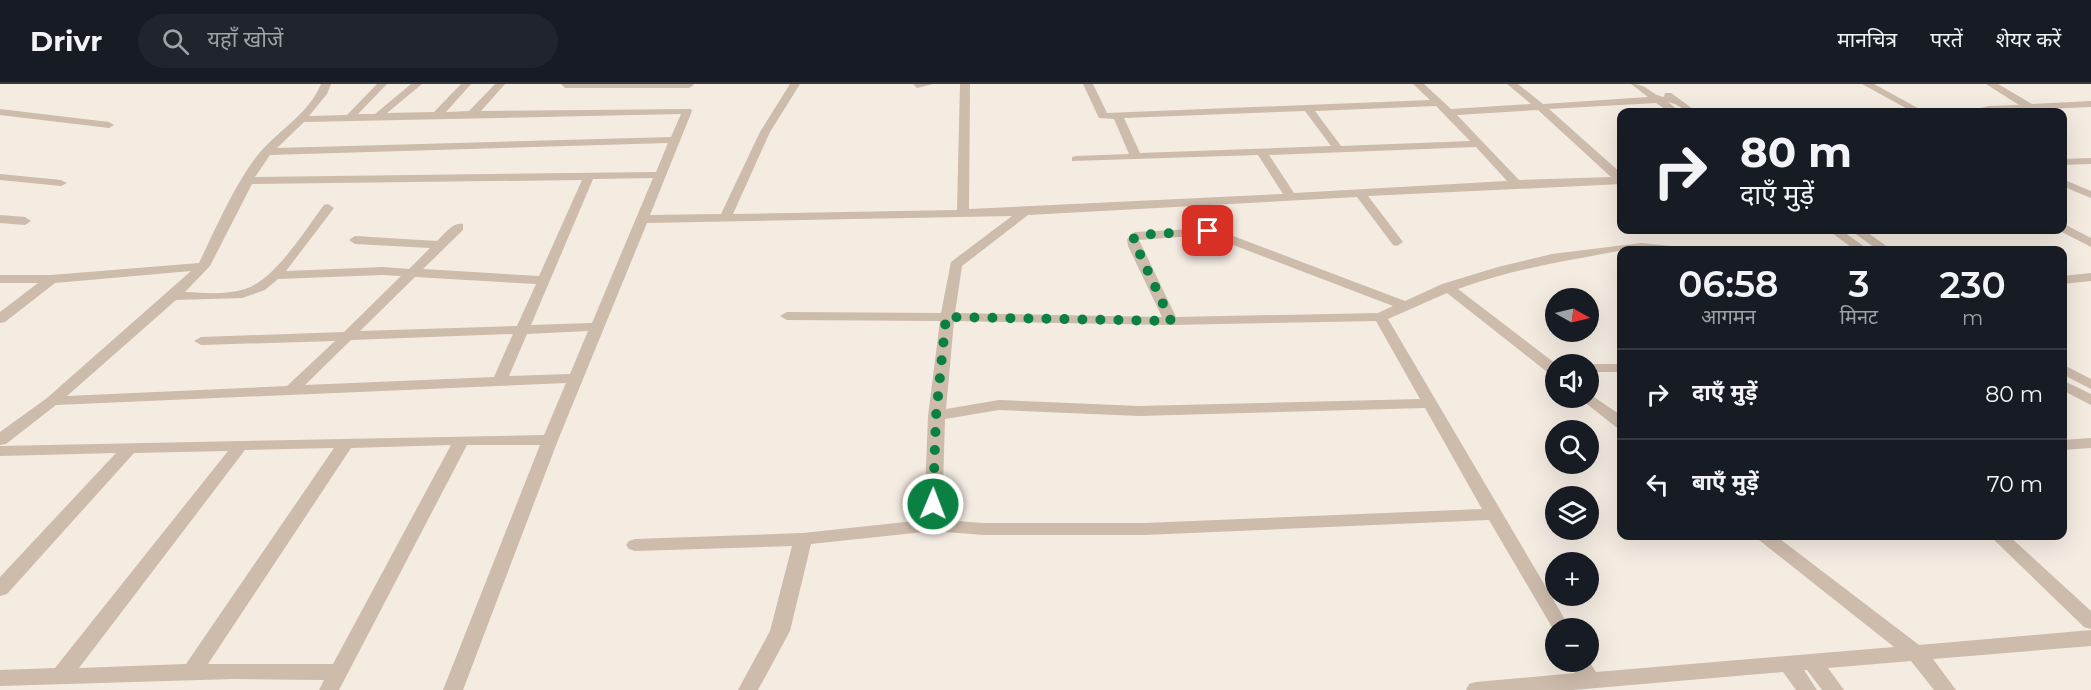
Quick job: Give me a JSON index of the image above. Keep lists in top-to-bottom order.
{
  "north": "right",
  "page": {
    "header": "Drivr",
    "search": "यहाँ खोजें",
    "nav": ["मानचित्र", "परतें", "शेयर करें"],
    "turn": ["80 m", "दाएँ मुड़ें"],
    "eta": [
      "06:58",
      "आगमन",
      "3",
      "मिनट",
      "230",
      "m"
    ],
    "map_buttons": ["+", "−"],
    "list": [
      {
        "name": "दाएँ मुड़ें",
        "value": "80 m"
      },
      {
        "name": "बाएँ मुड़ें",
        "value": "70 m"
      }
    ]
  }
}
